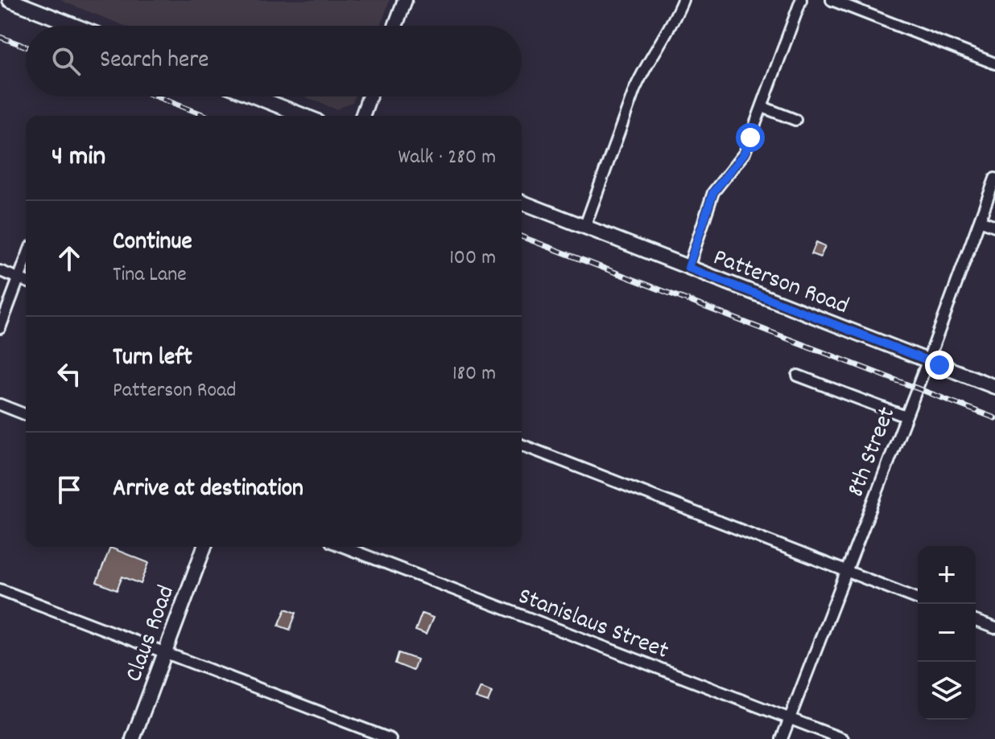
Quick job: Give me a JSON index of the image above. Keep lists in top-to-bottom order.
{
  "streets": {
    "main road": ["Patterson Road", "Claus Road"],
    "street": ["8th Street", "Stanislaus Street"]
  },
  "crossings": [
    ["Patterson Road", "8th Street"],
    ["8th Street", "Stanislaus Street"]
  ],
  "page": {
    "search": "Search here",
    "heading": ["4 min", "Walk · 280 m"],
    "list": [
      ["Continue", "Tina Lane", "100 m"],
      ["Turn left", "Patterson Road", "180 m"],
      "Arrive at destination"
    ],
    "map_buttons": ["+", "−"]
  }
}
